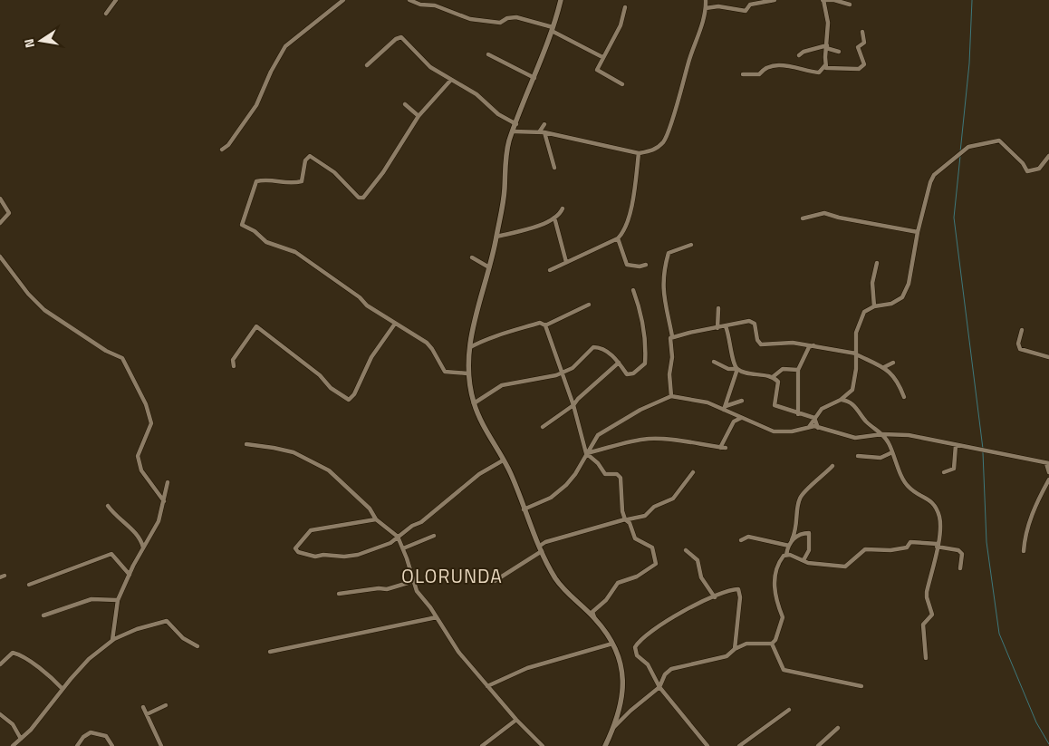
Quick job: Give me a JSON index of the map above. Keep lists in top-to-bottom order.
{
  "districts": ["OLORUNDA"],
  "north": "left"
}
